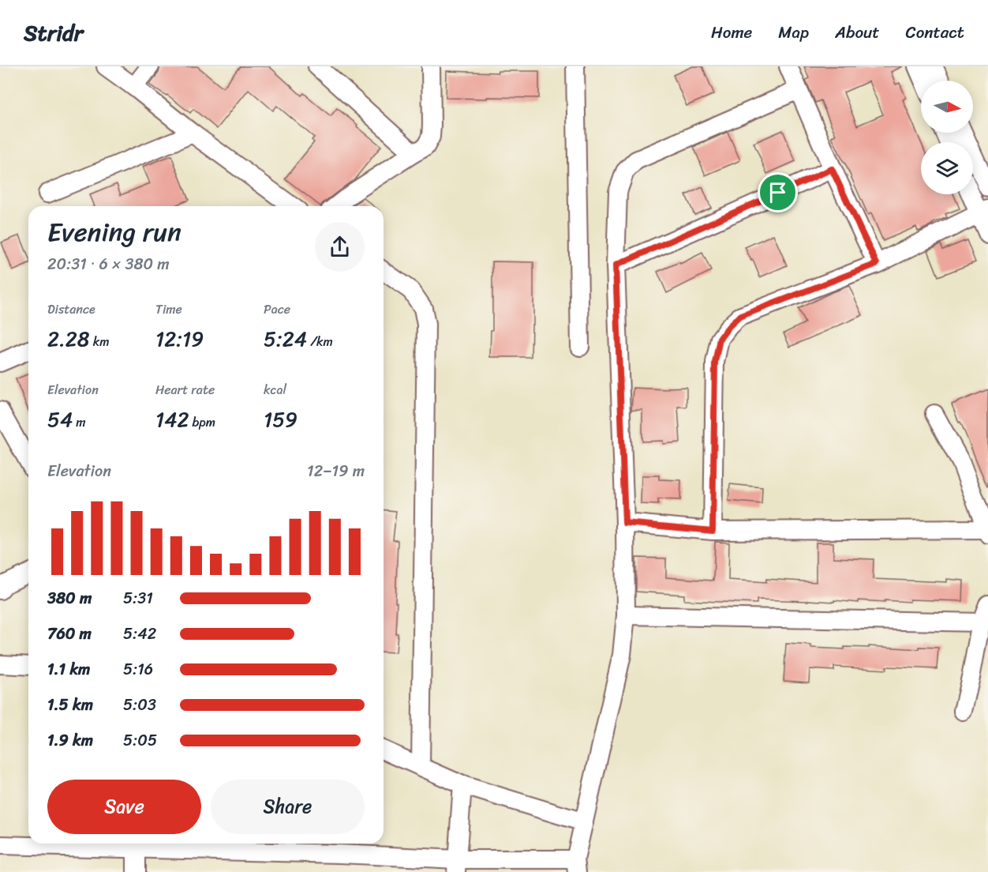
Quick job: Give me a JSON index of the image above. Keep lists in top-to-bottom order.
{
  "north": "right",
  "page": {
    "header": "Stridr",
    "nav": [
      "Home",
      "Map",
      "About",
      "Contact"
    ],
    "heading": ["Evening run", "20:31 · 6 × 380 m"],
    "stats": [
      ["Distance", "2.28 km"],
      ["Time", "12:19"],
      ["Pace", "5:24 /km"],
      ["Elevation", "54 m"],
      ["Heart rate", "142 bpm"],
      ["kcal", "159"]
    ],
    "chart": ["Elevation", "12–19 m"],
    "list": [
      {
        "name": "380 m",
        "note": "5:31"
      },
      {
        "name": "760 m",
        "note": "5:42"
      },
      {
        "name": "1.1 km",
        "note": "5:16"
      },
      {
        "name": "1.5 km",
        "note": "5:03"
      },
      {
        "name": "1.9 km",
        "note": "5:05"
      }
    ],
    "buttons": ["Save", "Share"]
  }
}
